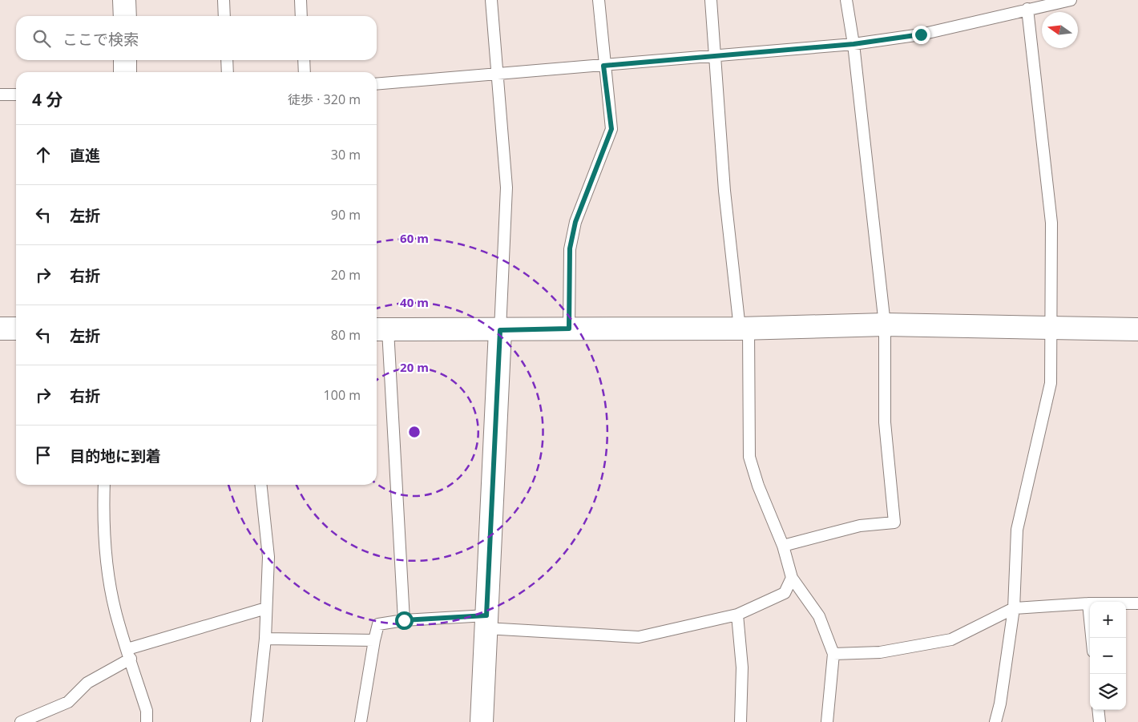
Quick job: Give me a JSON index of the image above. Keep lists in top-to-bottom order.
{
  "north": "left",
  "page": {
    "search": "ここで検索",
    "heading": ["4 分", "徒歩 · 320 m"],
    "list": [
      ["直進", "30 m"],
      ["左折", "90 m"],
      ["右折", "20 m"],
      ["左折", "80 m"],
      ["右折", "100 m"],
      "目的地に到着"
    ],
    "map_buttons": ["+", "−"]
  },
  "rings": ["60 m", "40 m", "20 m"]
}
